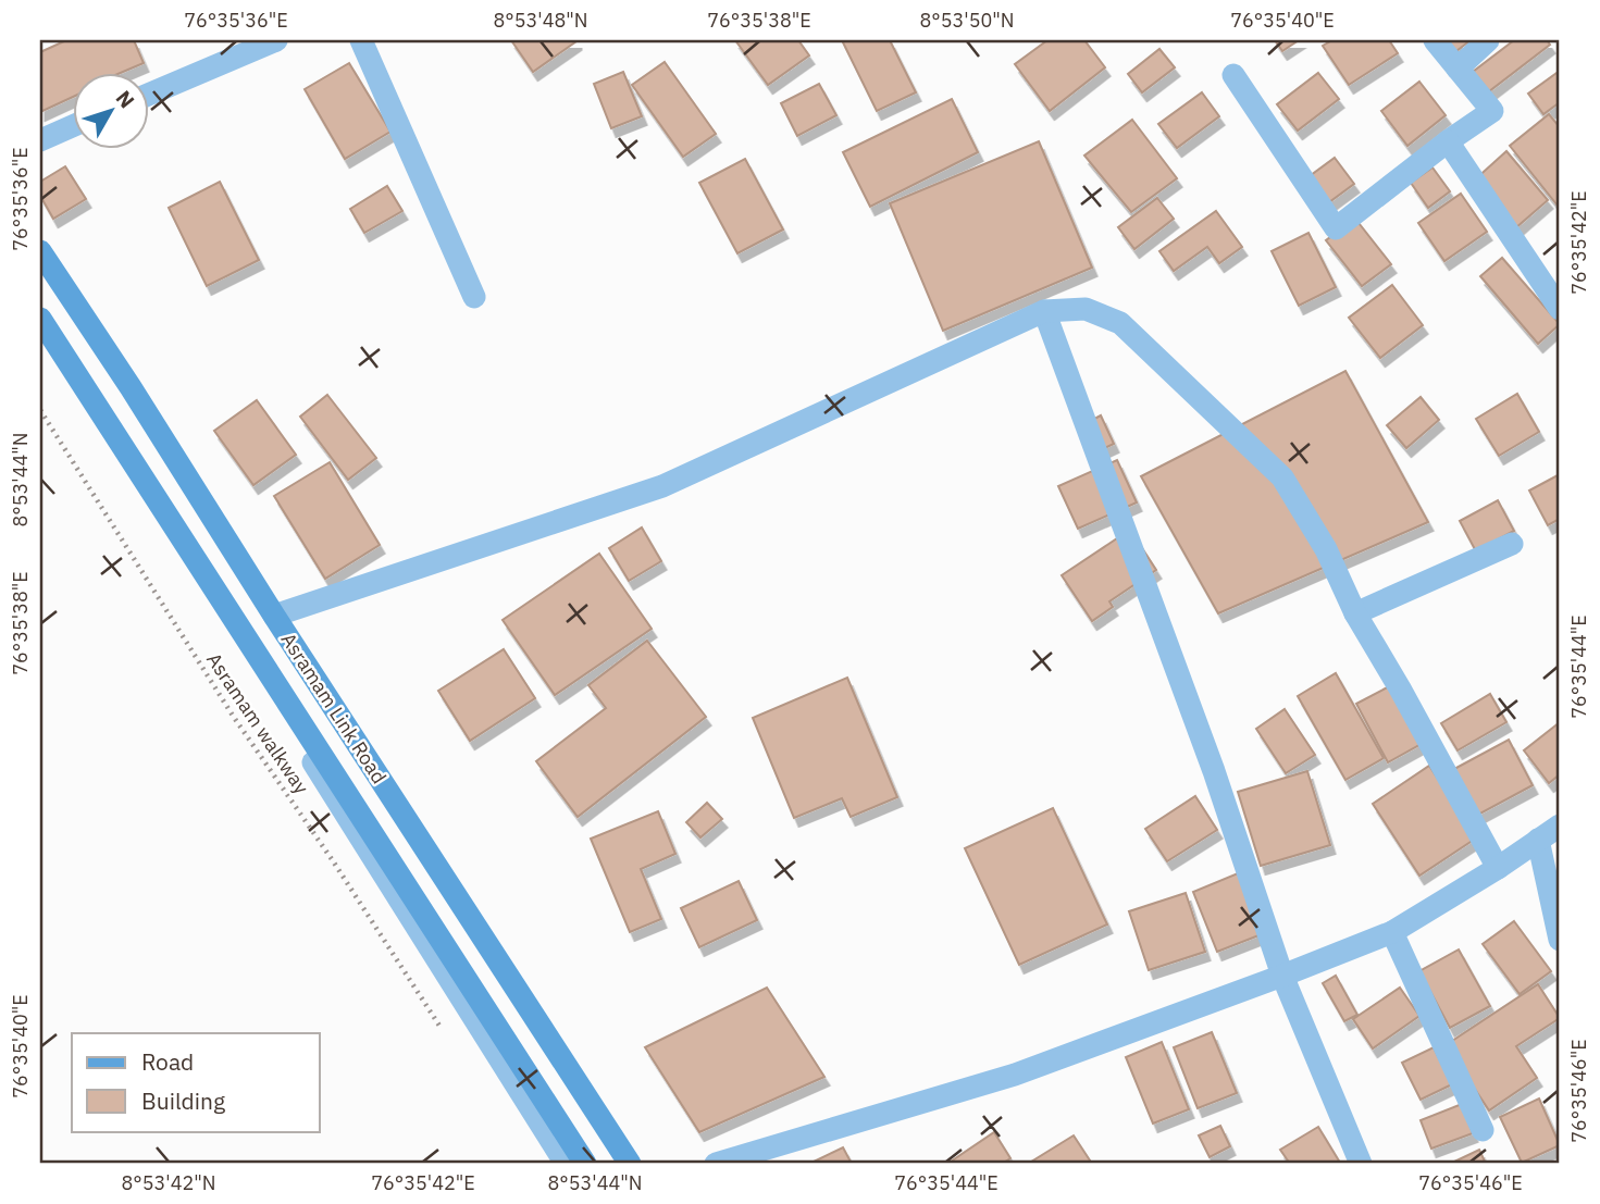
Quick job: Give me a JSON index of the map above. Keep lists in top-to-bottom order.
{
  "streets": {
    "main road": ["Asramam Link Road"],
    "path": ["Asramam walkway"]
  },
  "legend": ["Road", "Building"],
  "north": "top right",
  "coordinates": [
    "76°35'36\"E",
    "8°53'48\"N",
    "76°35'38\"E",
    "8°53'50\"N",
    "76°35'40\"E",
    "76°35'42\"E",
    "8°53'44\"N",
    "76°35'44\"E",
    "76°35'46\"E",
    "8°53'42\"N"
  ]
}
